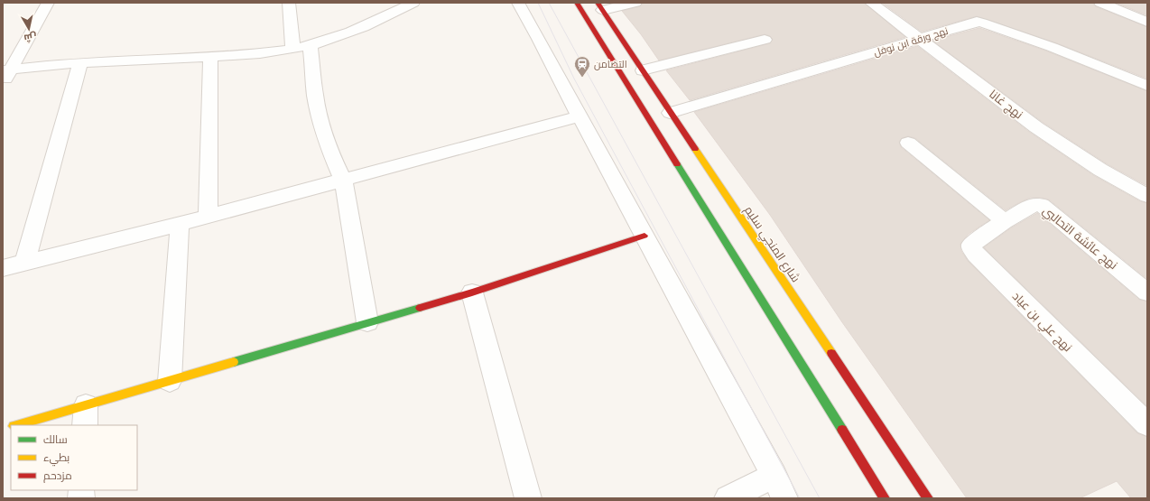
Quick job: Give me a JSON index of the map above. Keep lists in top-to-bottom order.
{
  "streets": {
    "main road": ["شارع المنجي سليم"],
    "street": [
      "نهج ورقة ابن نوفل",
      "نهج غانا",
      "نهج عائشة التحالبي",
      "نهج علي بن عياد"
    ]
  },
  "crossings": [
    ["نهج ورقة ابن نوفل", "نهج غانا"],
    ["نهج ورقة ابن نوفل", "شارع المنجي سليم"],
    ["نهج عائشة التحالبي", "نهج علي بن عياد"]
  ],
  "places": {
    "station": ["التضامن"]
  },
  "legend": ["سالك", "بطيء", "مزدحم"],
  "north": "bottom"
}
